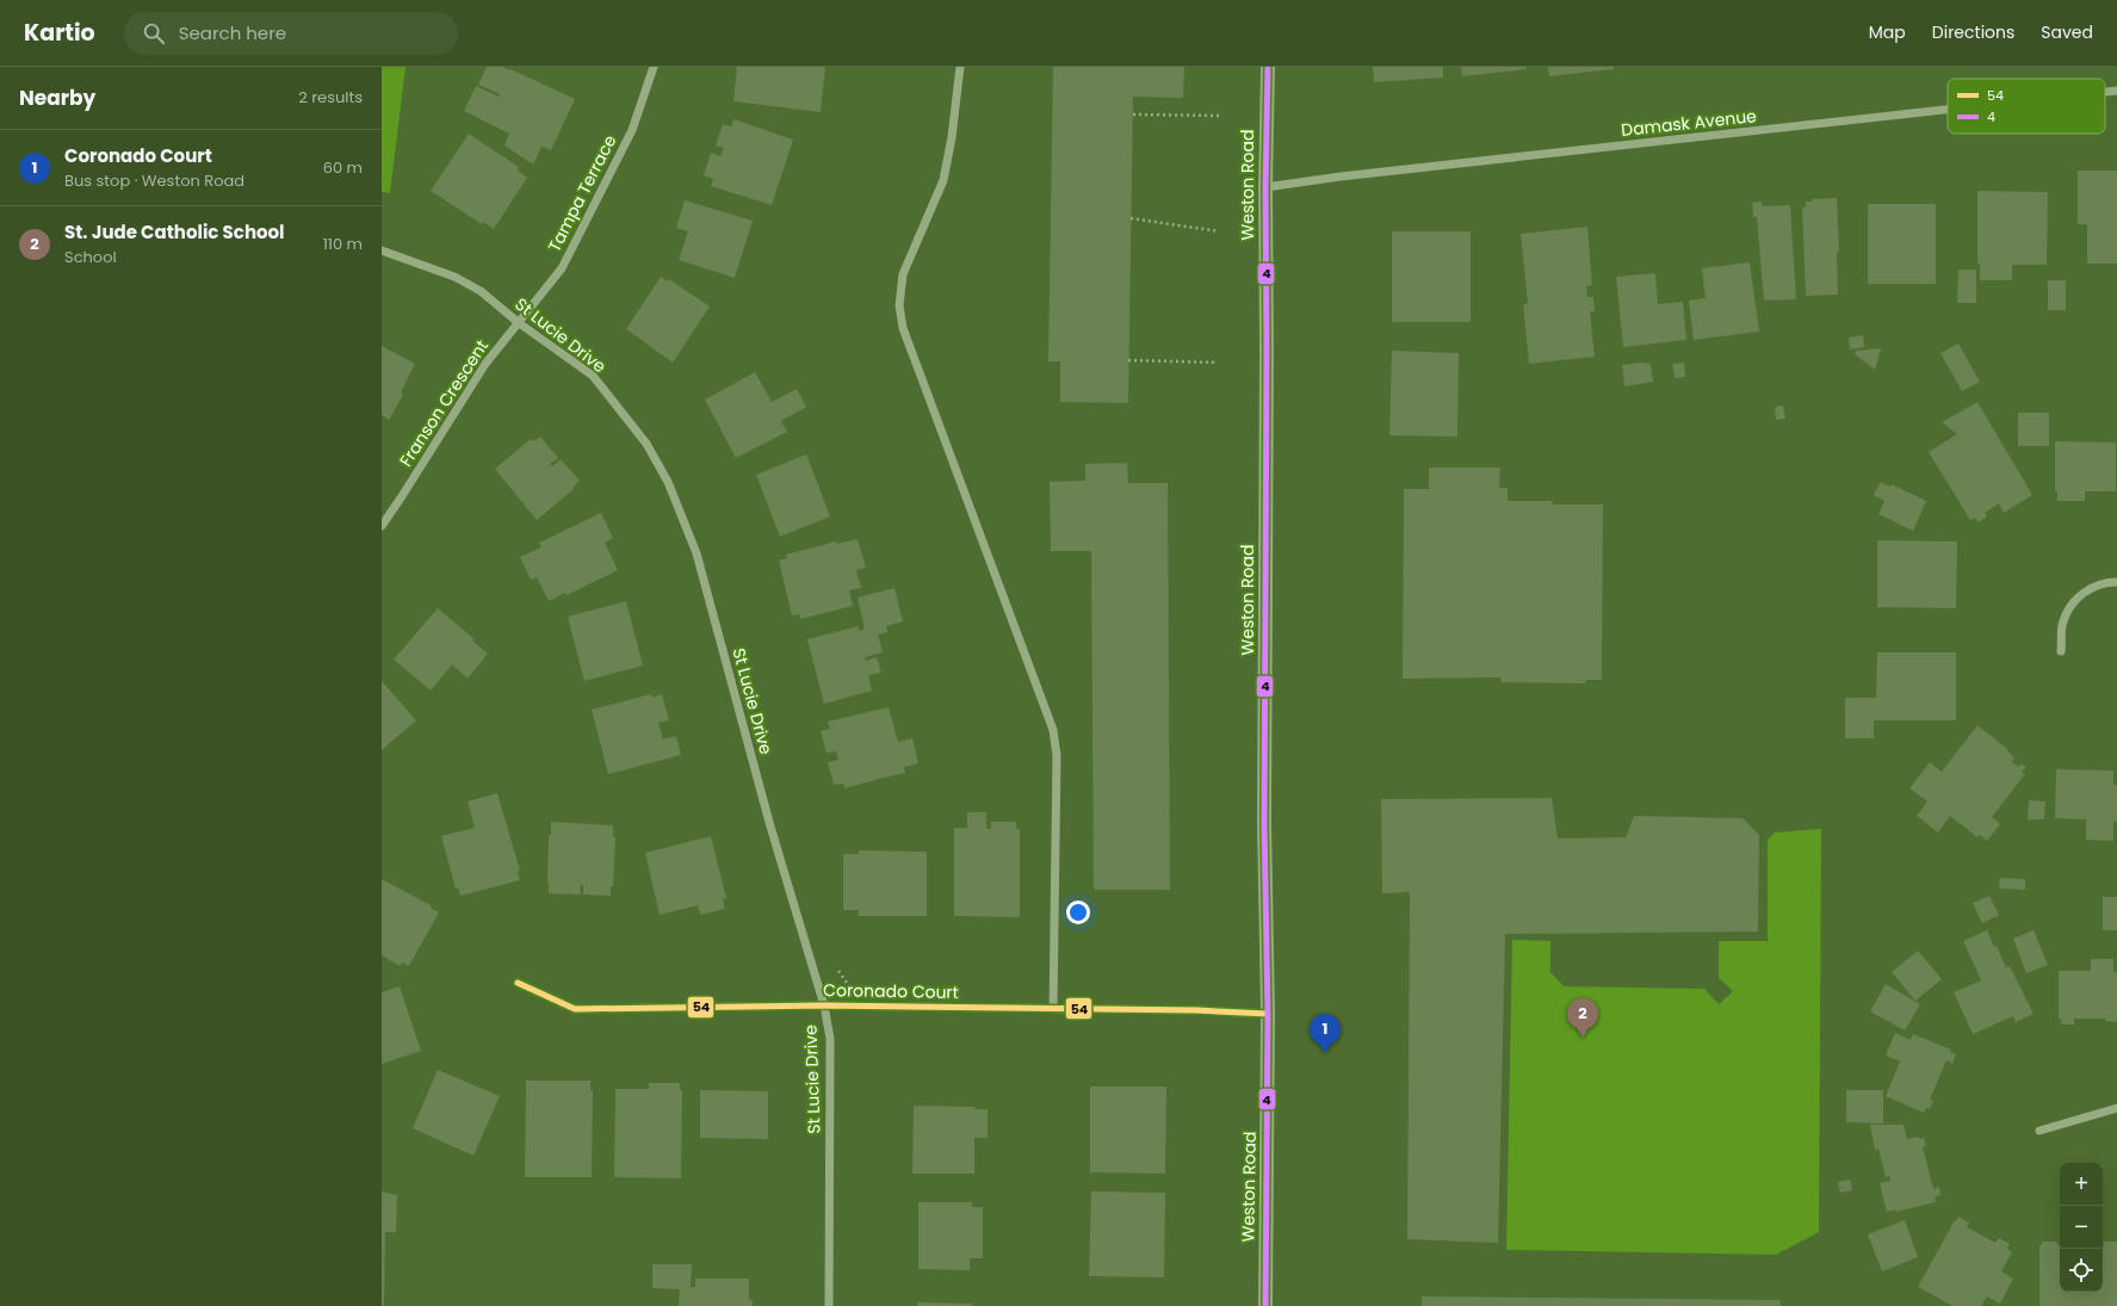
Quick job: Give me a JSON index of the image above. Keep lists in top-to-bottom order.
{
  "streets": {
    "main road": ["Weston Road"],
    "street": [
      "Damask Avenue",
      "Tampa Terrace",
      "St Lucie Drive",
      "Franson Crescent",
      "Coronado Court"
    ]
  },
  "crossings": [
    ["Damask Avenue", "Weston Road"],
    ["Weston Road", "Coronado Court"],
    ["Tampa Terrace", "St Lucie Drive"],
    ["Tampa Terrace", "Franson Crescent"],
    ["St Lucie Drive", "Franson Crescent"],
    ["St Lucie Drive", "Coronado Court"]
  ],
  "lines": ["transit line 4", "transit line 54"],
  "legend": ["54", "4"],
  "page": {
    "header": "Kartio",
    "search": "Search here",
    "nav": ["Map", "Directions", "Saved"],
    "heading": ["Nearby", "2 results"],
    "list": [
      {
        "mark": "1",
        "name": "Coronado Court",
        "note": "Bus stop · Weston Road",
        "value": "60 m"
      },
      {
        "mark": "2",
        "name": "St. Jude Catholic School",
        "note": "School",
        "value": "110 m"
      }
    ],
    "pins": ["2", "1"],
    "map_buttons": ["+", "−"]
  }
}
